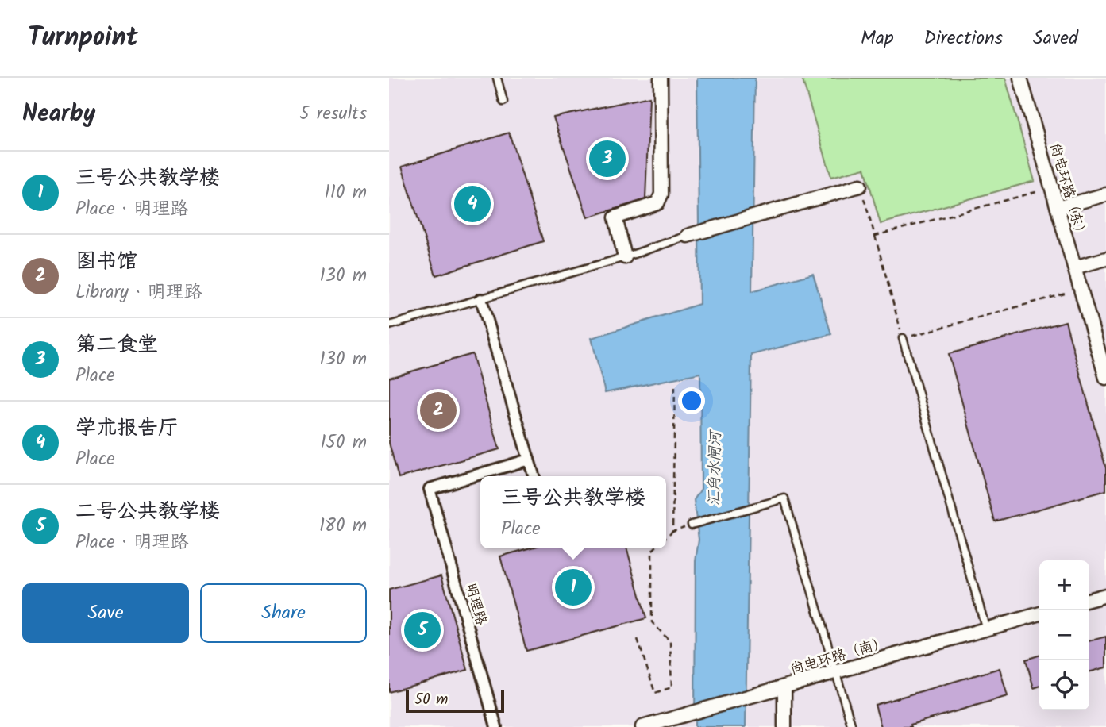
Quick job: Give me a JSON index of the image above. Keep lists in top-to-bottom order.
{
  "streets": {
    "street": ["尚电环路（东）", "明理路", "尚电环路（南）"]
  },
  "water": ["汇角水闸河"],
  "scale_bar": "50 m",
  "page": {
    "header": "Turnpoint",
    "nav": ["Map", "Directions", "Saved"],
    "heading": ["Nearby", "5 results"],
    "pins": [
      "3",
      "4",
      "2",
      "1",
      "5"
    ],
    "list": [
      {
        "mark": "1",
        "name": "三号公共教学楼",
        "note": "Place · 明理路",
        "value": "110 m"
      },
      {
        "mark": "2",
        "name": "图书馆",
        "note": "Library · 明理路",
        "value": "130 m"
      },
      {
        "mark": "3",
        "name": "第二食堂",
        "note": "Place",
        "value": "130 m"
      },
      {
        "mark": "4",
        "name": "学术报告厅",
        "note": "Place",
        "value": "150 m"
      },
      {
        "mark": "5",
        "name": "二号公共教学楼",
        "note": "Place · 明理路",
        "value": "180 m"
      }
    ],
    "popup": ["三号公共教学楼", "Place"],
    "map_buttons": ["+", "−"],
    "buttons": ["Save", "Share"],
    "scale": "50 m"
  }
}
